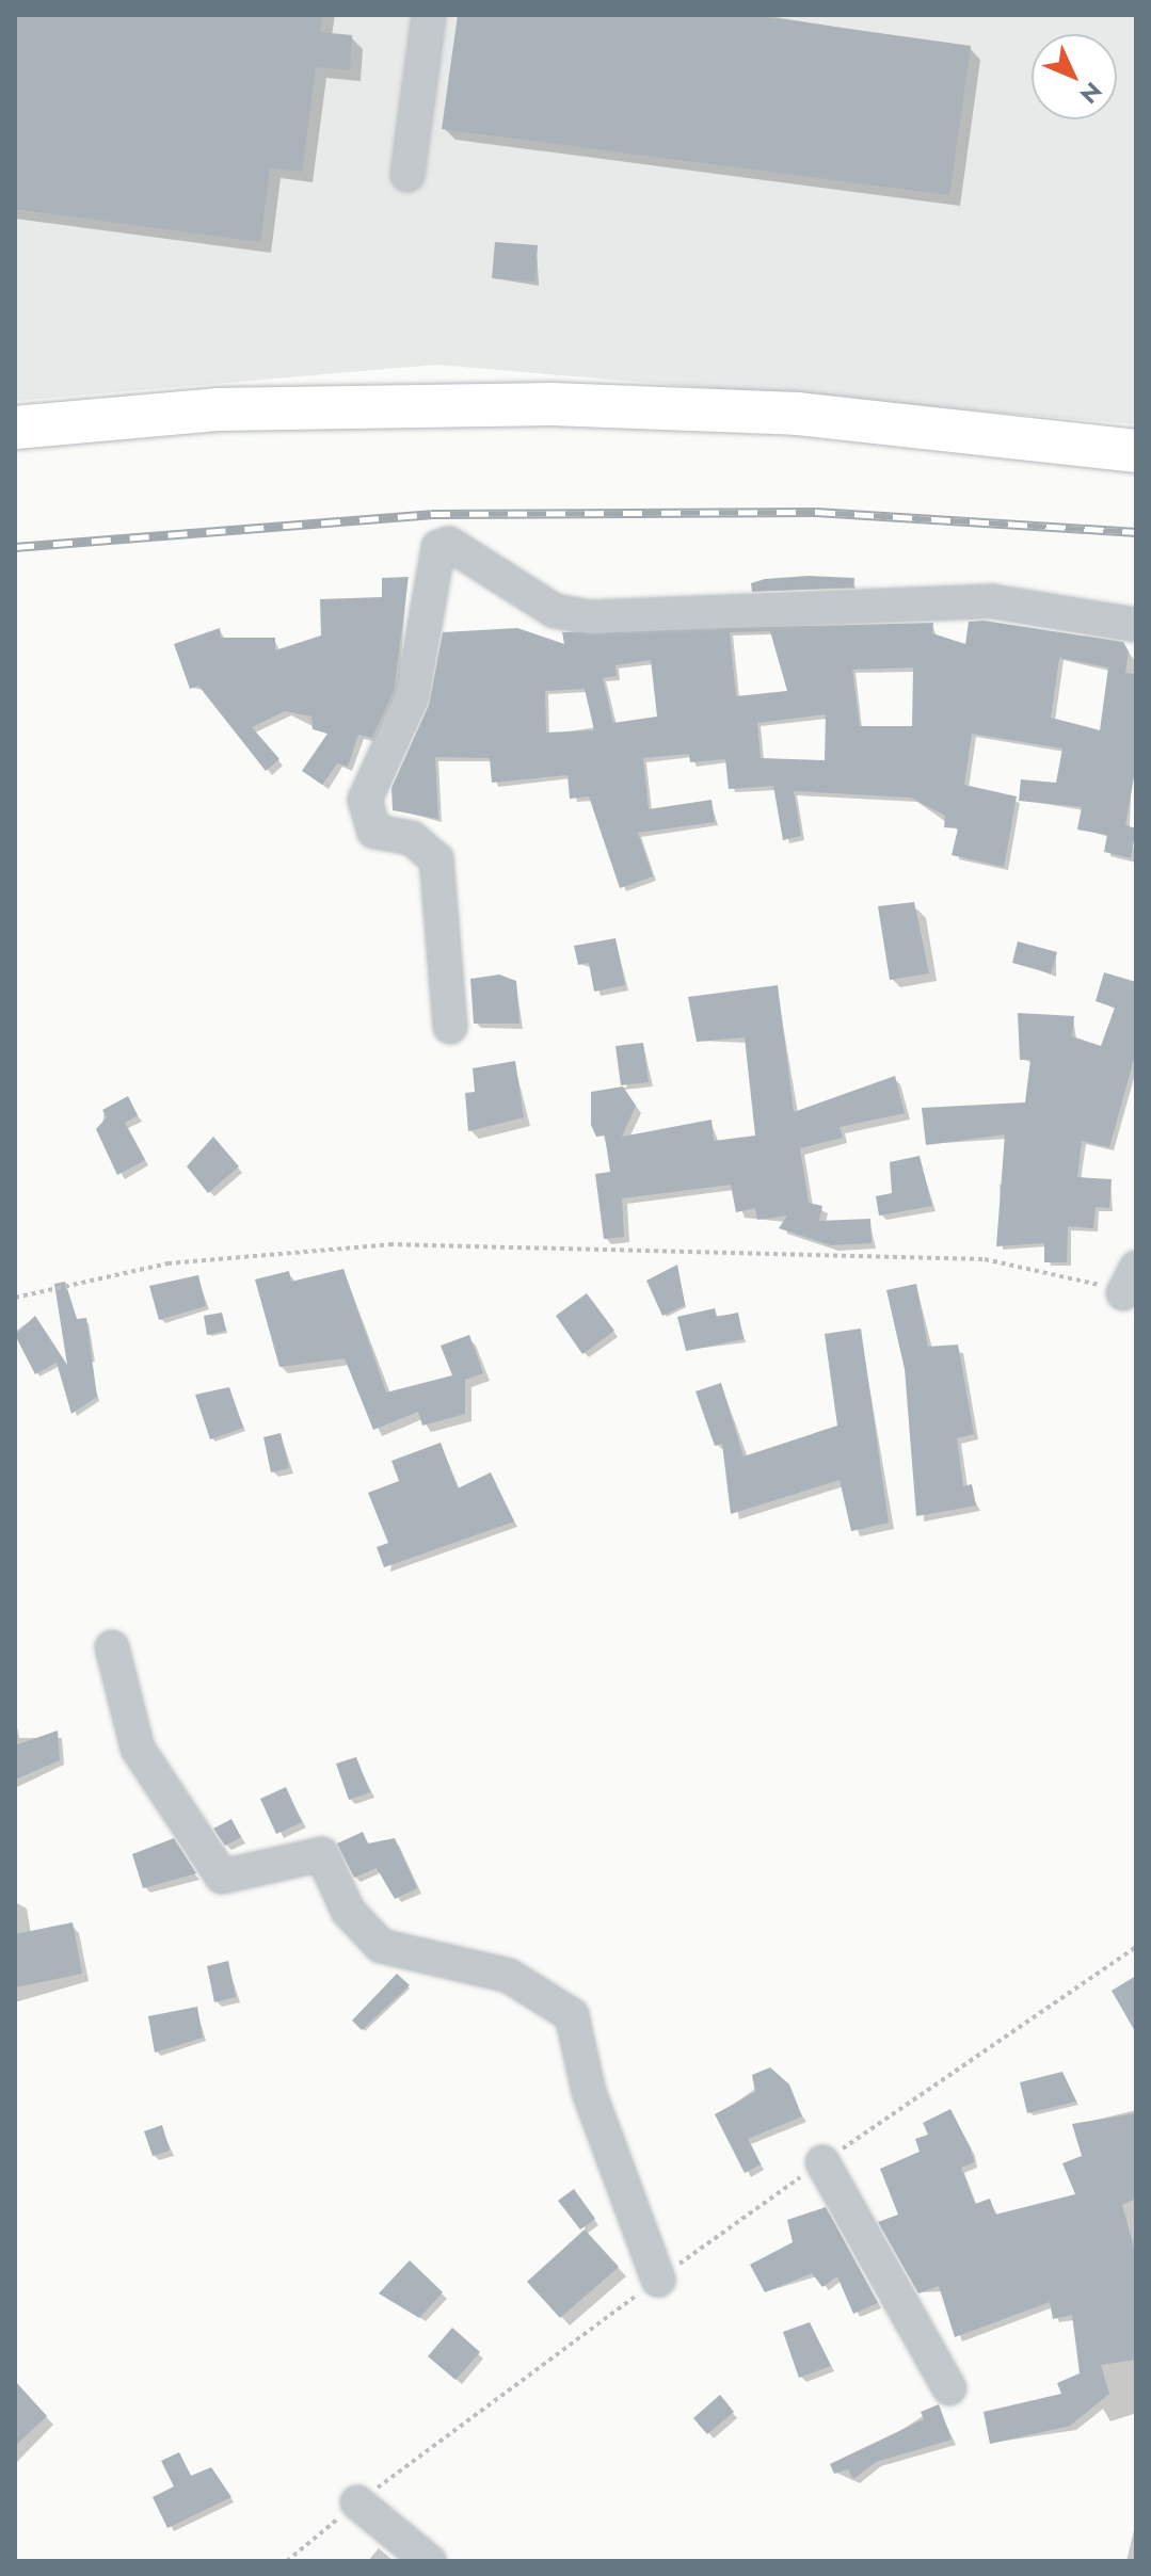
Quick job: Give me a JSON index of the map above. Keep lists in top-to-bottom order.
{
  "north": "bottom right"
}
